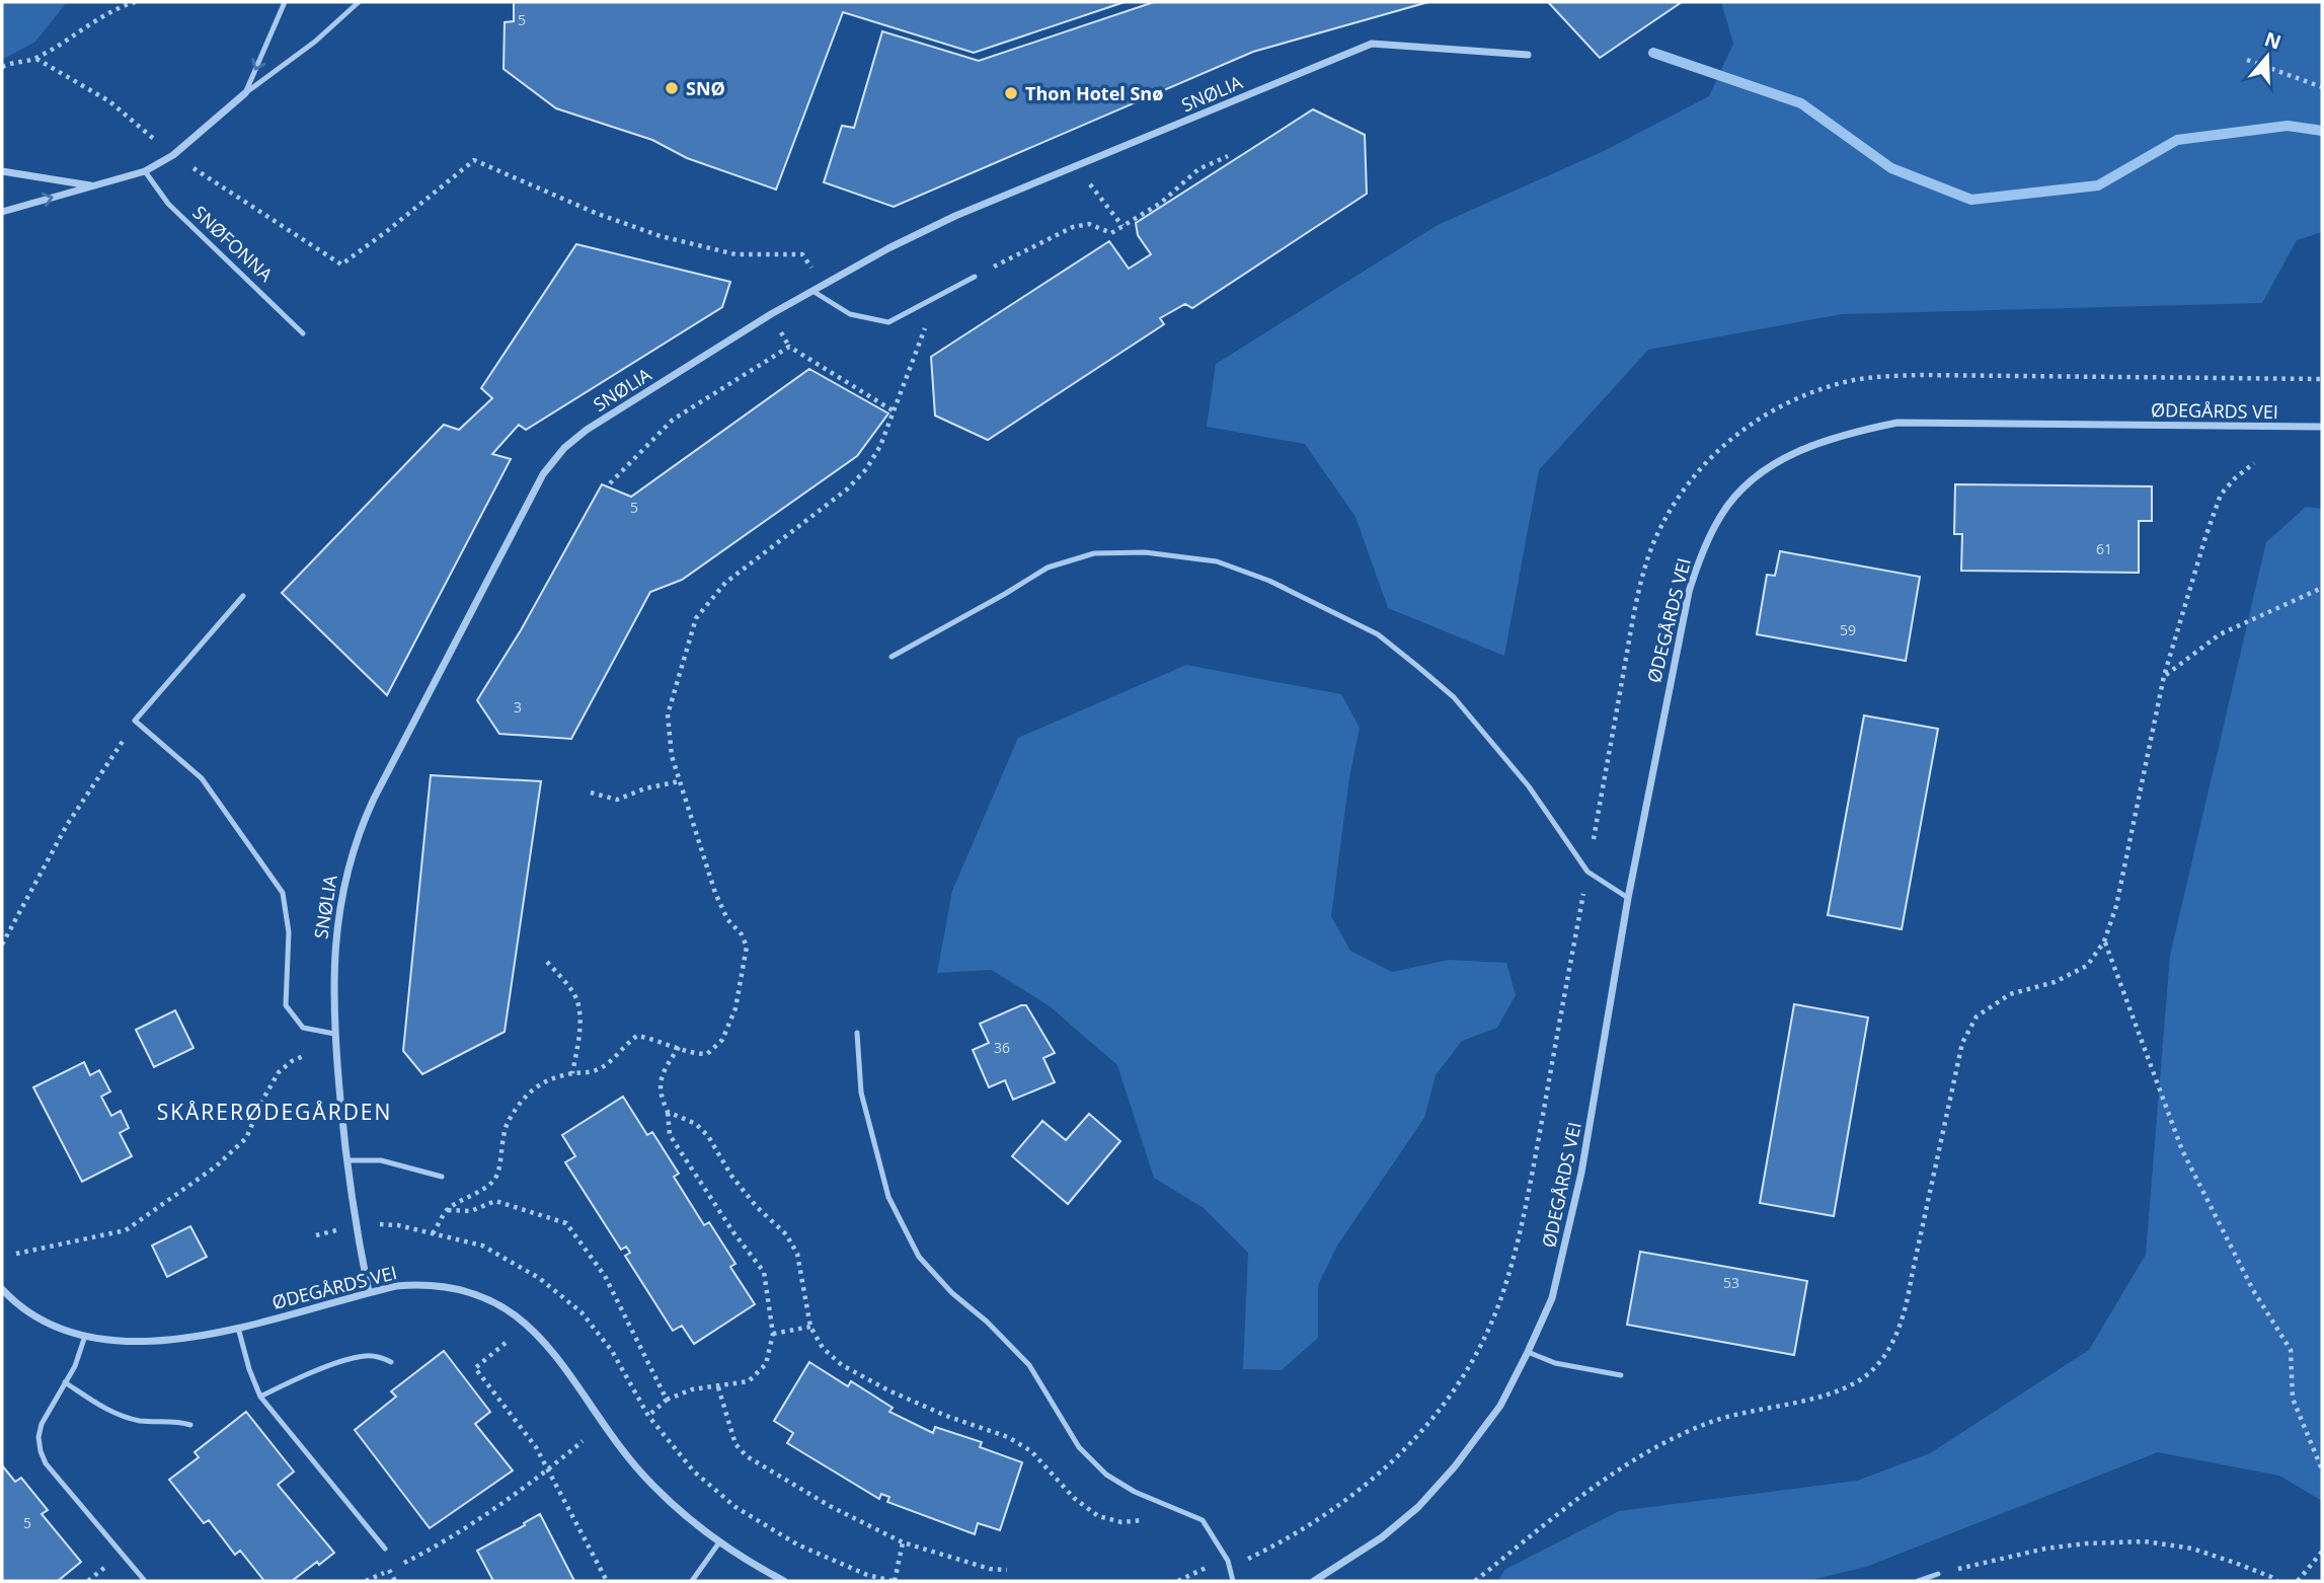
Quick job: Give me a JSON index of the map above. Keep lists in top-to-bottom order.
{
  "streets": {
    "street": ["SNØLIA", "ØDEGÅRDS VEI"],
    "lane": ["SNØFONNA"]
  },
  "crossings": [
    ["SNØLIA", "ØDEGÅRDS VEI"]
  ],
  "districts": ["SKÅRERØDEGÅRDEN"],
  "places": ["SNØ", "Thon Hotel Snø"],
  "house_numbers": [
    "5",
    "5",
    "61",
    "59",
    "3",
    "36",
    "53",
    "5"
  ],
  "north": "top"
}
